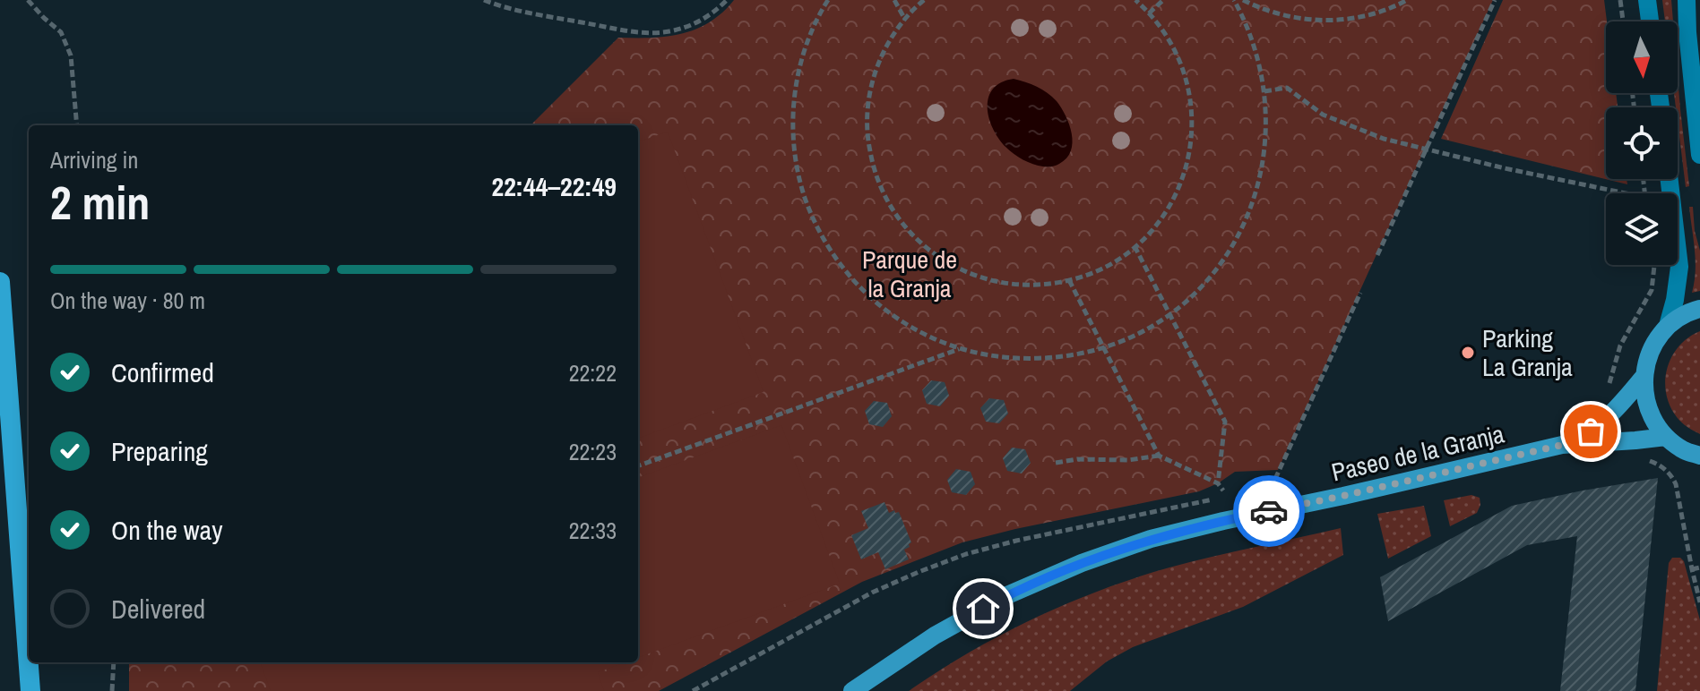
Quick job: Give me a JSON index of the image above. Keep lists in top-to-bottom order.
{
  "streets": {
    "main road": ["Paseo de la Granja"]
  },
  "parks": ["Parque de la Granja"],
  "places": ["Parking La Granja"],
  "north": "bottom",
  "page": {
    "heading": ["2 min", "Arriving in", "22:44–22:49"],
    "bar": "On the way · 80 m",
    "list": [
      ["Confirmed", "22:22"],
      ["Preparing", "22:23"],
      ["On the way", "22:33"],
      "Delivered"
    ]
  }
}
